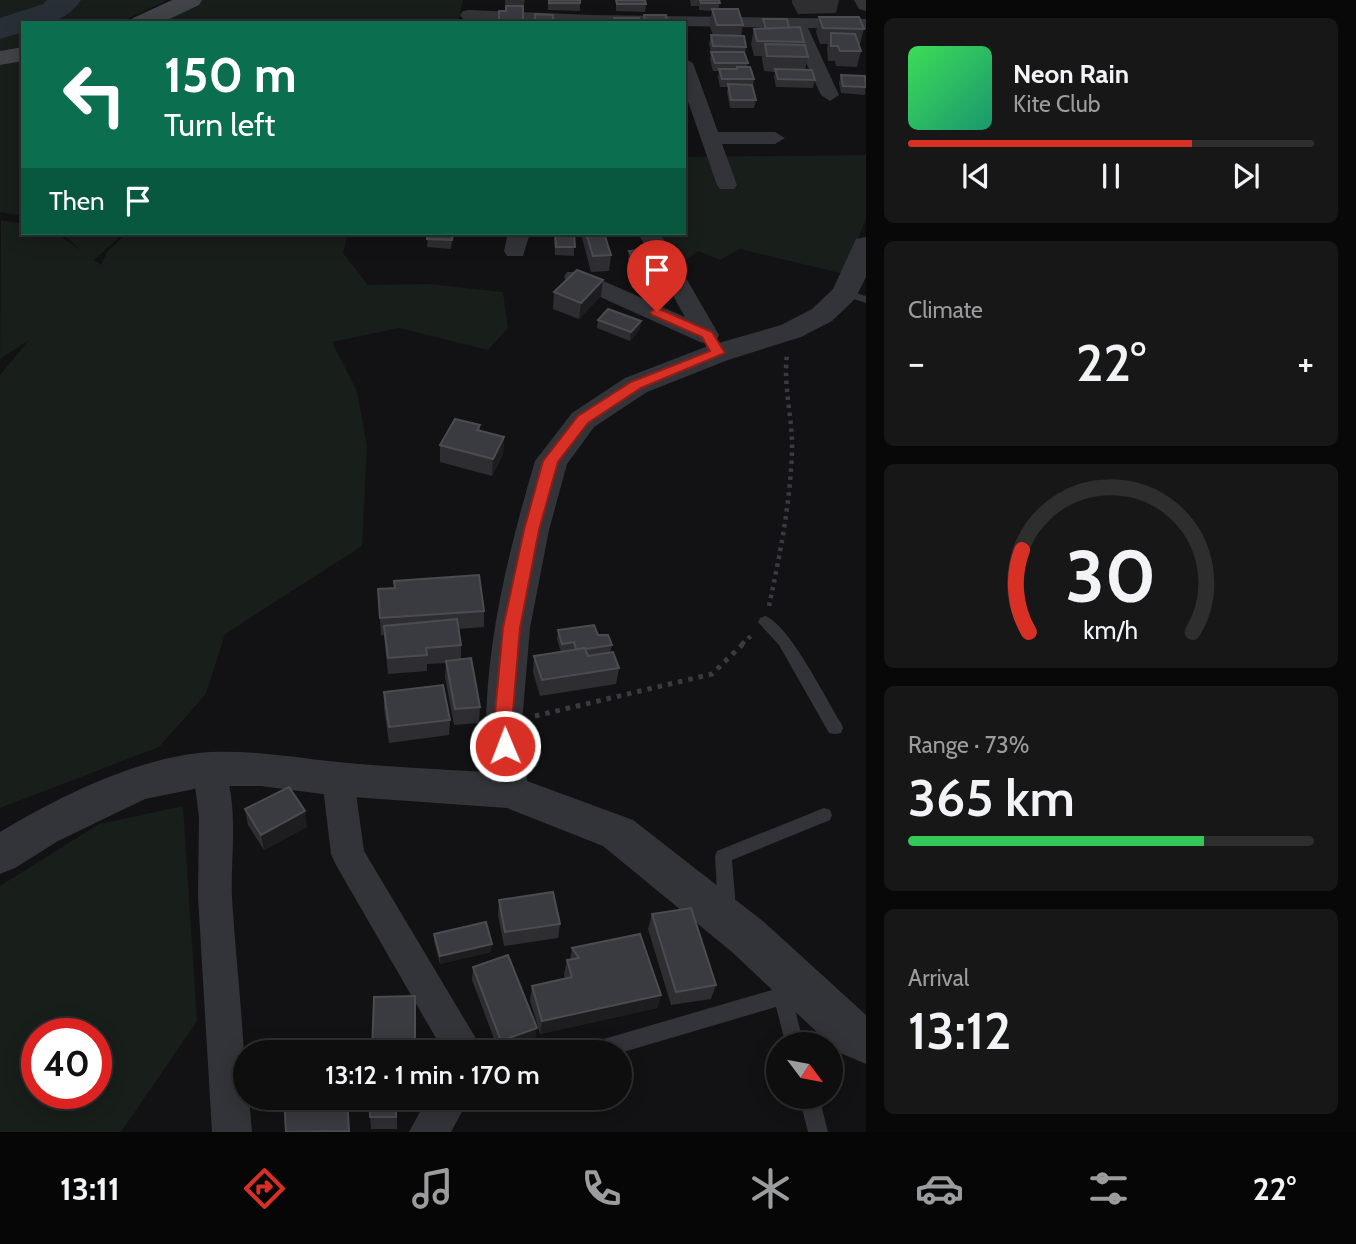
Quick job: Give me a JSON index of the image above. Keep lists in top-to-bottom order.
{
  "north": "bottom right",
  "page": {
    "turn": ["150 m", "Turn left"],
    "song": ["Neon Rain", "Kite Club"],
    "then": "Then",
    "tile": [
      "Climate",
      ["Range · 73%", "365 km"],
      ["Arrival", "13:12"]
    ],
    "heat": ["−", "22°", "+"],
    "limit": "40",
    "trip": "13:12 · 1 min · 170 m",
    "tabs": ["13:11", "22°"],
    "gauge": ["30", "km/h"]
  }
}
